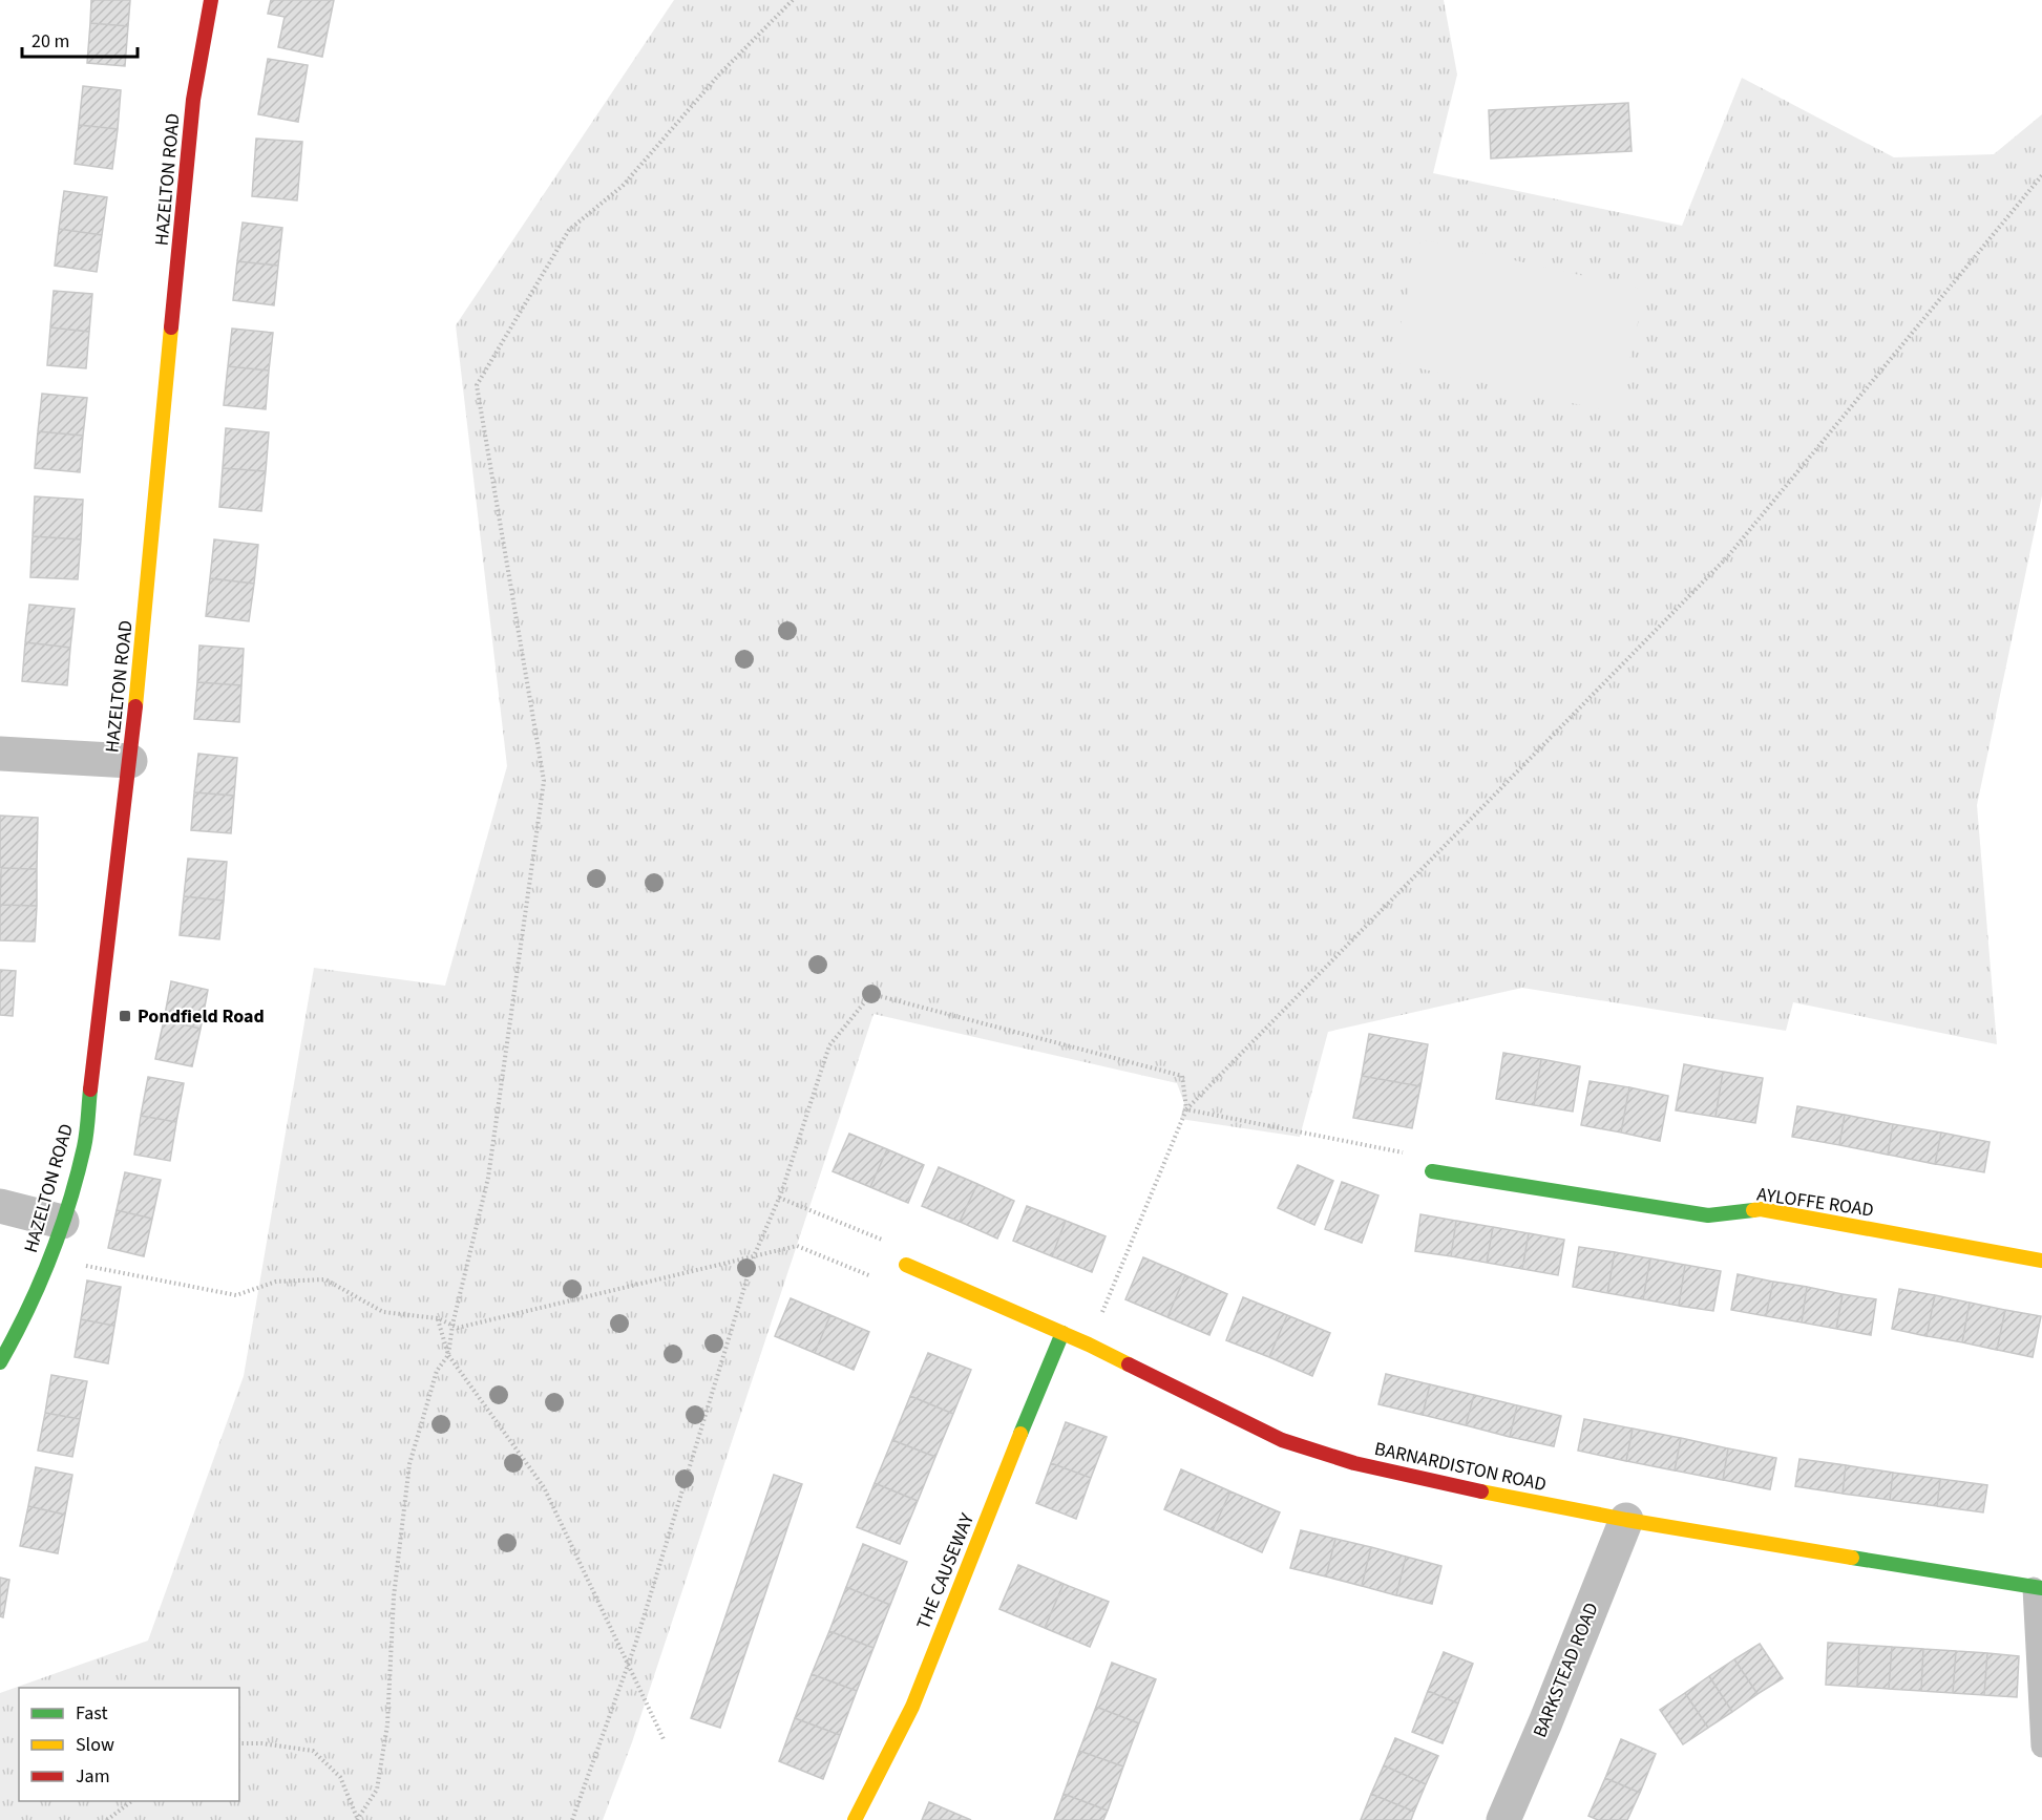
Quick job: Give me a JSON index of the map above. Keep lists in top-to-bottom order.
{
  "streets": {
    "street": [
      "HAZELTON ROAD",
      "AYLOFFE ROAD",
      "BARNARDISTON ROAD",
      "THE CAUSEWAY",
      "BARKSTEAD ROAD"
    ]
  },
  "crossings": [
    ["BARNARDISTON ROAD", "THE CAUSEWAY"],
    ["BARNARDISTON ROAD", "BARKSTEAD ROAD"]
  ],
  "places": {
    "transit": ["Pondfield Road"]
  },
  "legend": ["Fast", "Slow", "Jam"],
  "scale_bar": "20 m"
}
